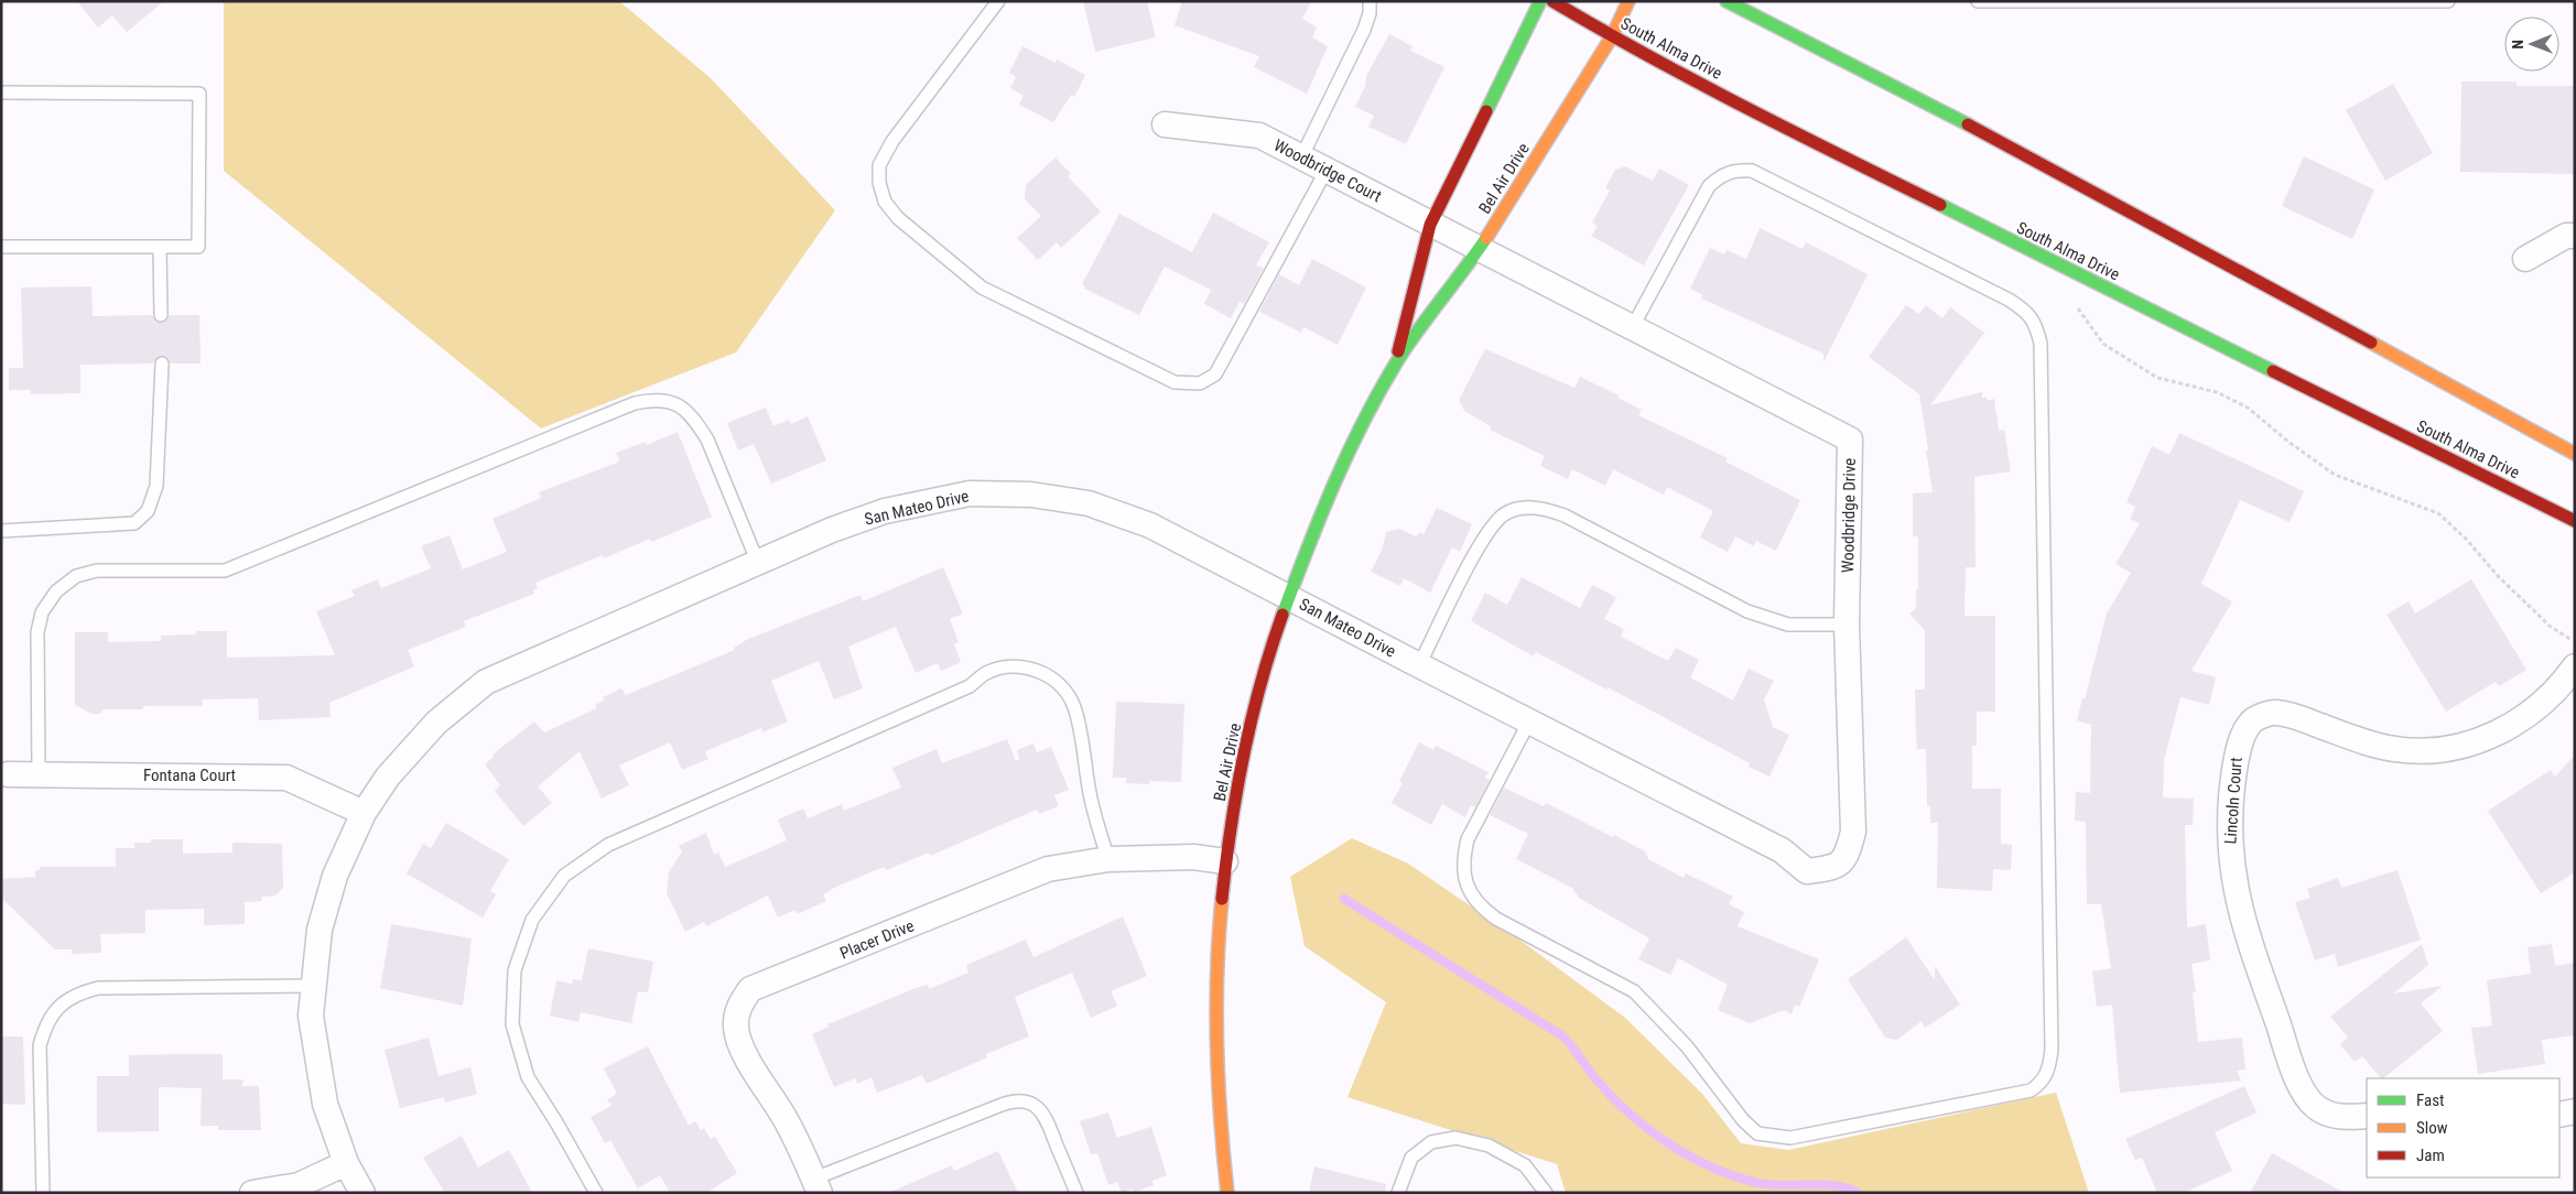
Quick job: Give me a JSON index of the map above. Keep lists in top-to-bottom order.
{
  "streets": {
    "main road": ["South Alma Drive", "Bel Air Drive"],
    "street": [
      "Woodbridge Court",
      "San Mateo Drive",
      "Woodbridge Drive",
      "Fontana Court",
      "Lincoln Court",
      "Placer Drive"
    ]
  },
  "crossings": [
    ["South Alma Drive", "Bel Air Drive"],
    ["Woodbridge Court", "Bel Air Drive"],
    ["Woodbridge Court", "Woodbridge Drive"],
    ["Bel Air Drive", "San Mateo Drive"],
    ["Bel Air Drive", "Woodbridge Drive"],
    ["Bel Air Drive", "Placer Drive"],
    ["San Mateo Drive", "Woodbridge Drive"],
    ["San Mateo Drive", "Fontana Court"]
  ],
  "legend": ["Fast", "Slow", "Jam"],
  "north": "left"
}
